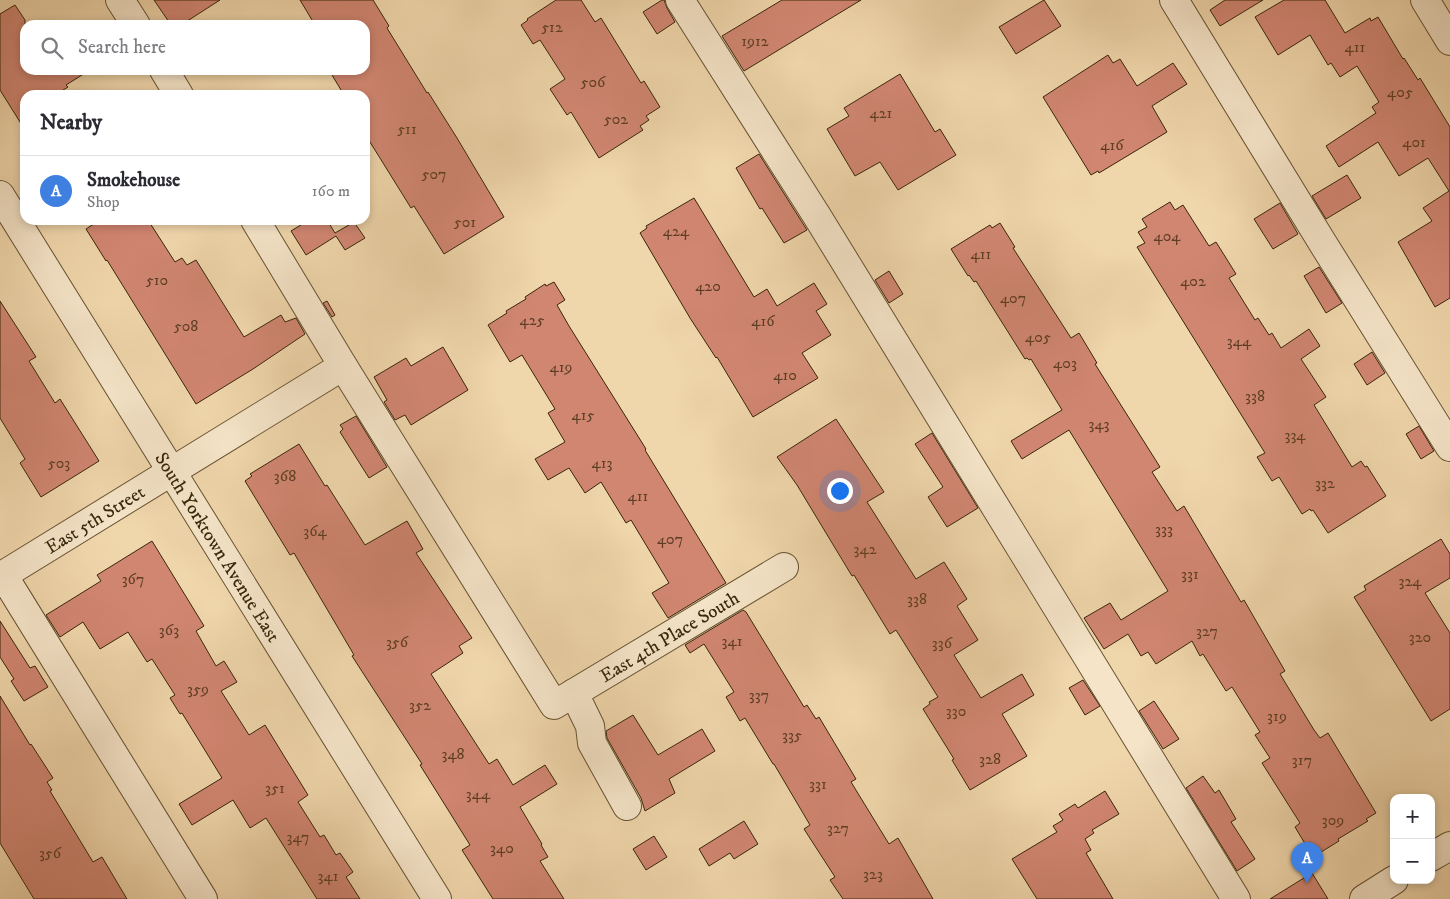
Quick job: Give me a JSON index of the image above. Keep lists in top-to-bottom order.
{
  "streets": {
    "street": ["East 5th Street", "South Yorktown Avenue East", "East 4th Place South"]
  },
  "crossings": [
    ["East 5th Street", "South Yorktown Avenue East"]
  ],
  "house_numbers": [
    "512",
    "1912",
    "411",
    "506",
    "405",
    "421",
    "502",
    "511",
    "401",
    "416",
    "507",
    "501",
    "424",
    "404",
    "411",
    "510",
    "402",
    "420",
    "407",
    "425",
    "416",
    "508",
    "405",
    "344",
    "403",
    "419",
    "410",
    "338",
    "415",
    "343",
    "334",
    "503",
    "413",
    "368",
    "332",
    "411",
    "333",
    "364",
    "407",
    "342",
    "331",
    "367",
    "324",
    "338",
    "363",
    "327",
    "320",
    "341",
    "356",
    "336",
    "359",
    "337",
    "352",
    "330",
    "319",
    "335",
    "348",
    "328",
    "317",
    "331",
    "351",
    "344",
    "309",
    "327",
    "347",
    "340",
    "356",
    "323",
    "341"
  ],
  "page": {
    "search": "Search here",
    "heading": "Nearby",
    "list": [
      {
        "mark": "A",
        "name": "Smokehouse",
        "note": "Shop",
        "value": "160 m"
      }
    ],
    "map_buttons": ["+", "−"],
    "pins": "A"
  }
}
